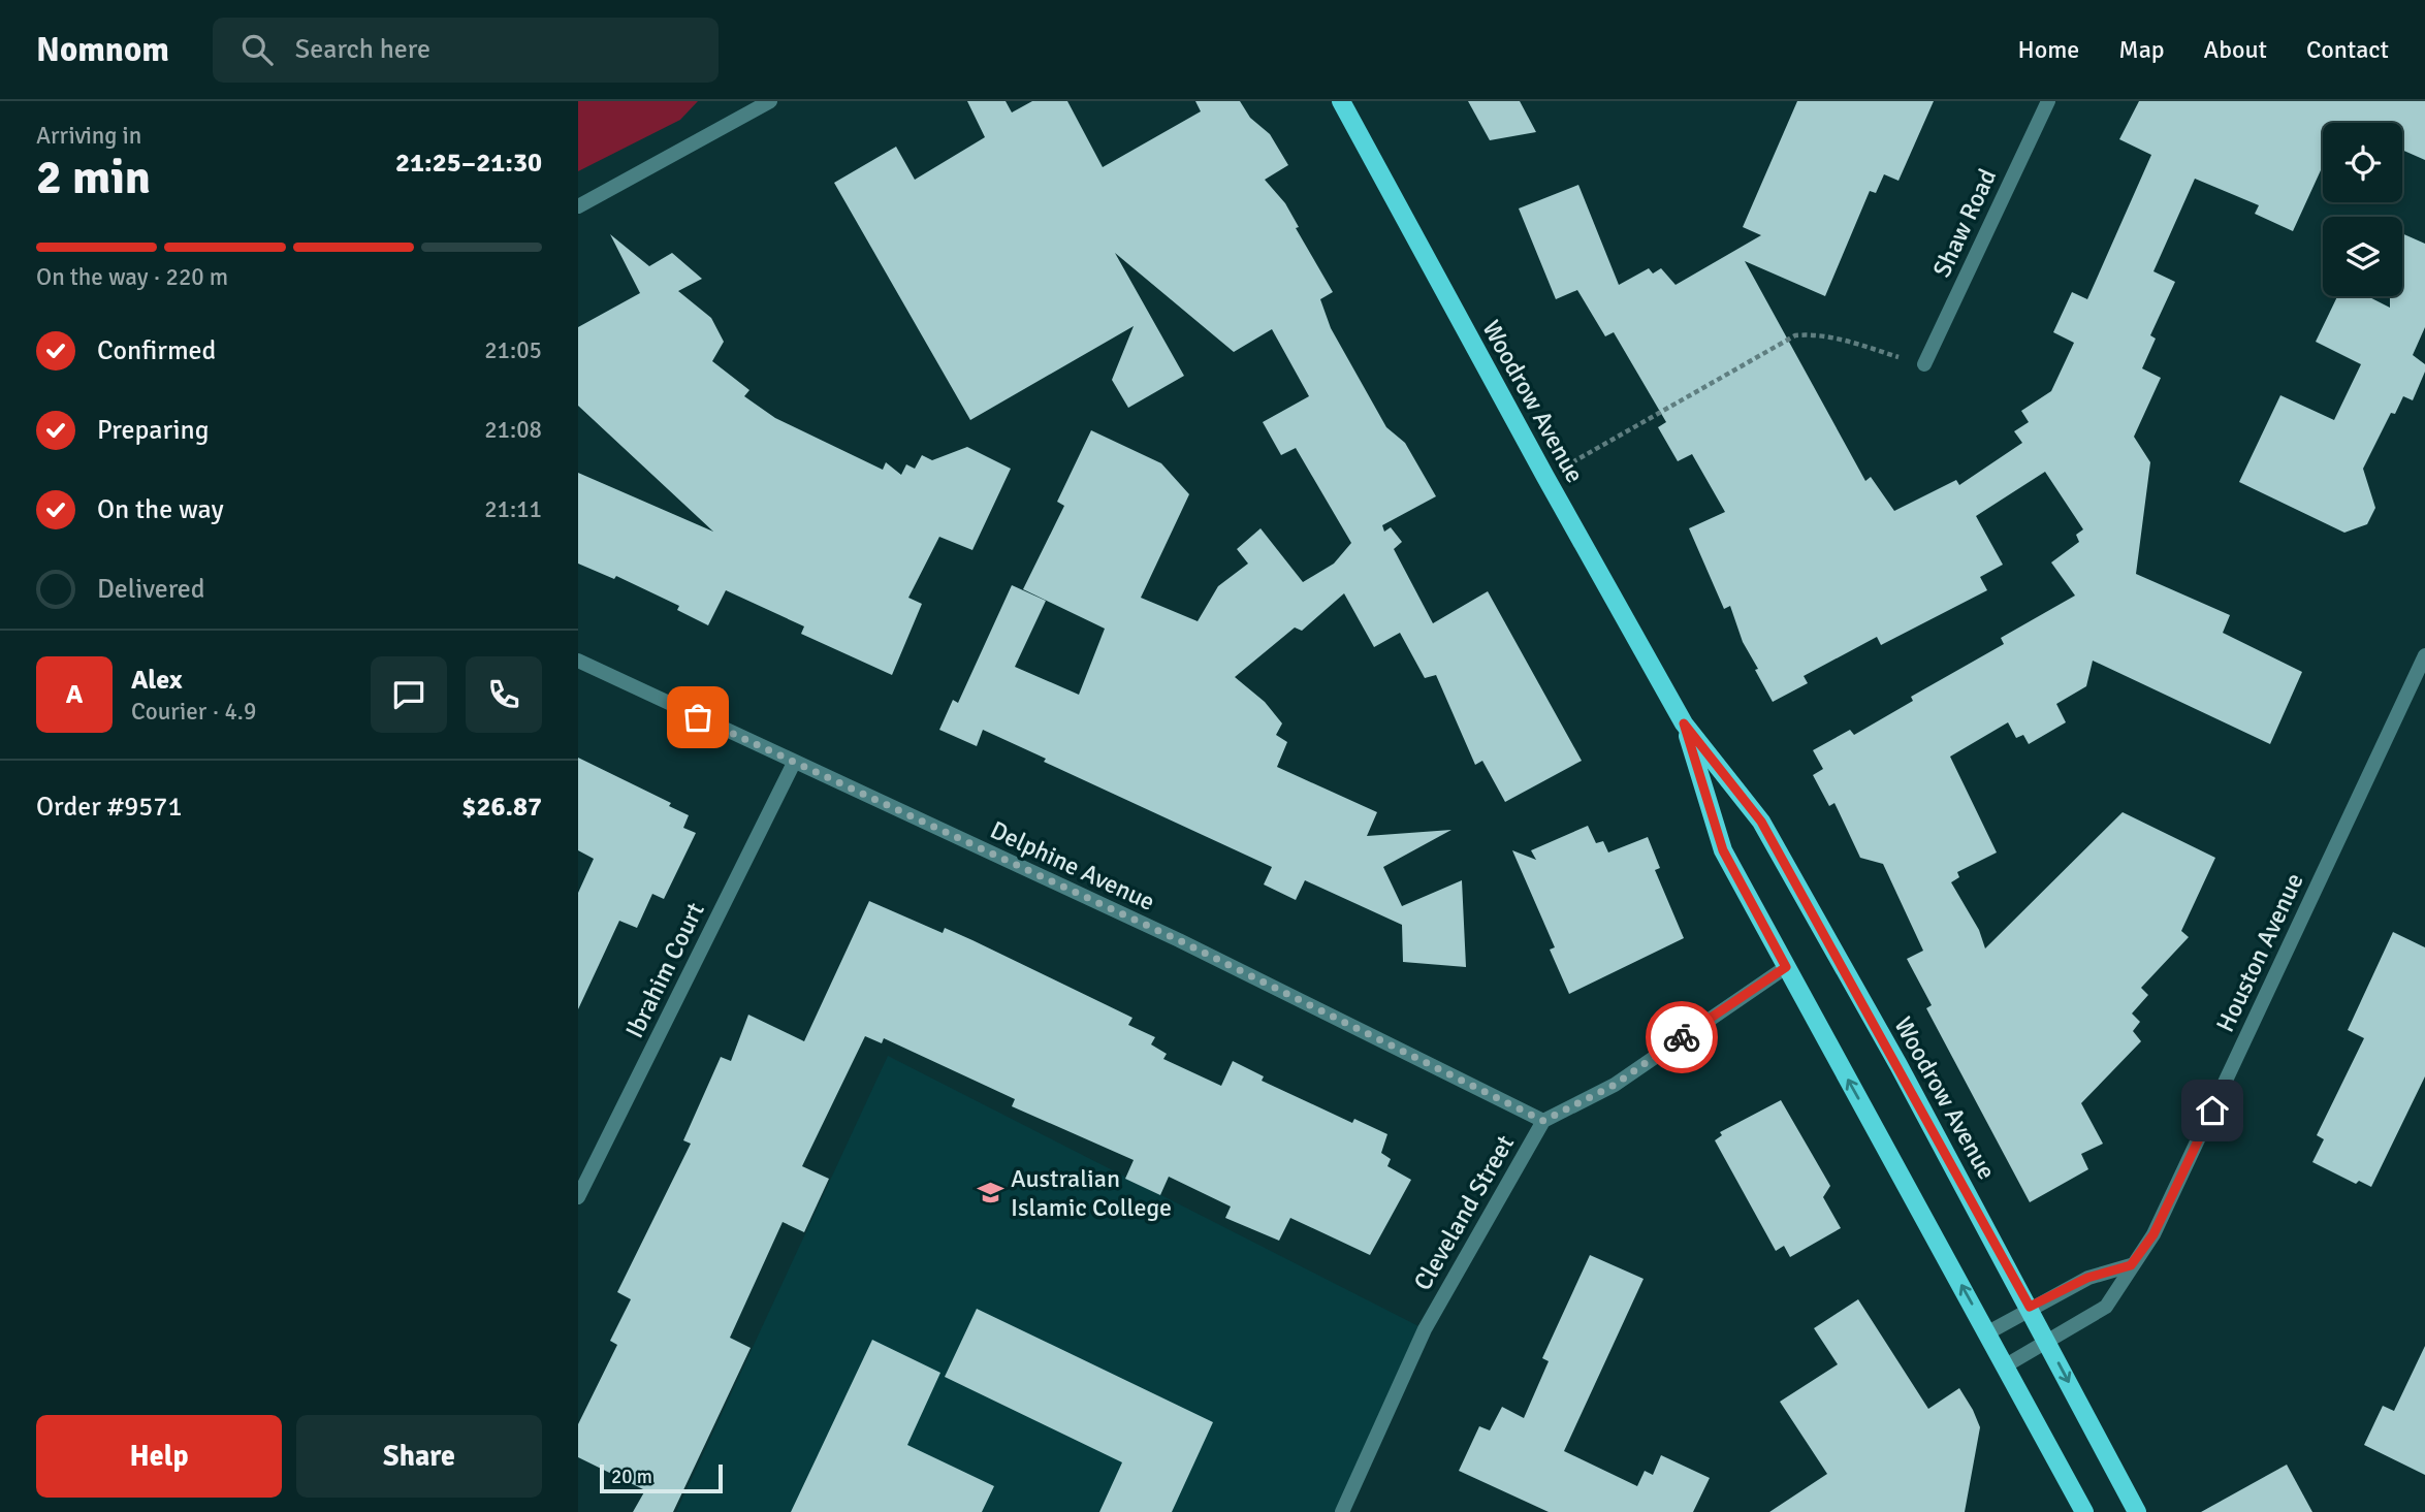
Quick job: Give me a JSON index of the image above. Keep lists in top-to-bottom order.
{
  "streets": {
    "main road": ["Woodrow Avenue"],
    "street": [
      "Shaw Road",
      "Delphine Avenue",
      "Houston Avenue",
      "Ibrahim Court",
      "Cleveland Street"
    ]
  },
  "crossings": [
    ["Woodrow Avenue", "Houston Avenue"],
    ["Woodrow Avenue", "Cleveland Street"],
    ["Delphine Avenue", "Ibrahim Court"],
    ["Delphine Avenue", "Cleveland Street"]
  ],
  "places": {
    "school or university": ["Australian Islamic College"]
  },
  "scale_bar": "20 m",
  "page": {
    "header": "Nomnom",
    "search": "Search here",
    "nav": [
      "Home",
      "Map",
      "About",
      "Contact"
    ],
    "heading": ["2 min", "Arriving in", "21:25–21:30"],
    "panel": [
      "Alex",
      "Courier · 4.9",
      "Order #9571",
      "$26.87"
    ],
    "bar": "On the way · 220 m",
    "list": [
      ["Confirmed", "21:05"],
      ["Preparing", "21:08"],
      ["On the way", "21:11"],
      "Delivered"
    ],
    "round": "A",
    "buttons": ["Help", "Share"],
    "scale": "20 m"
  }
}
